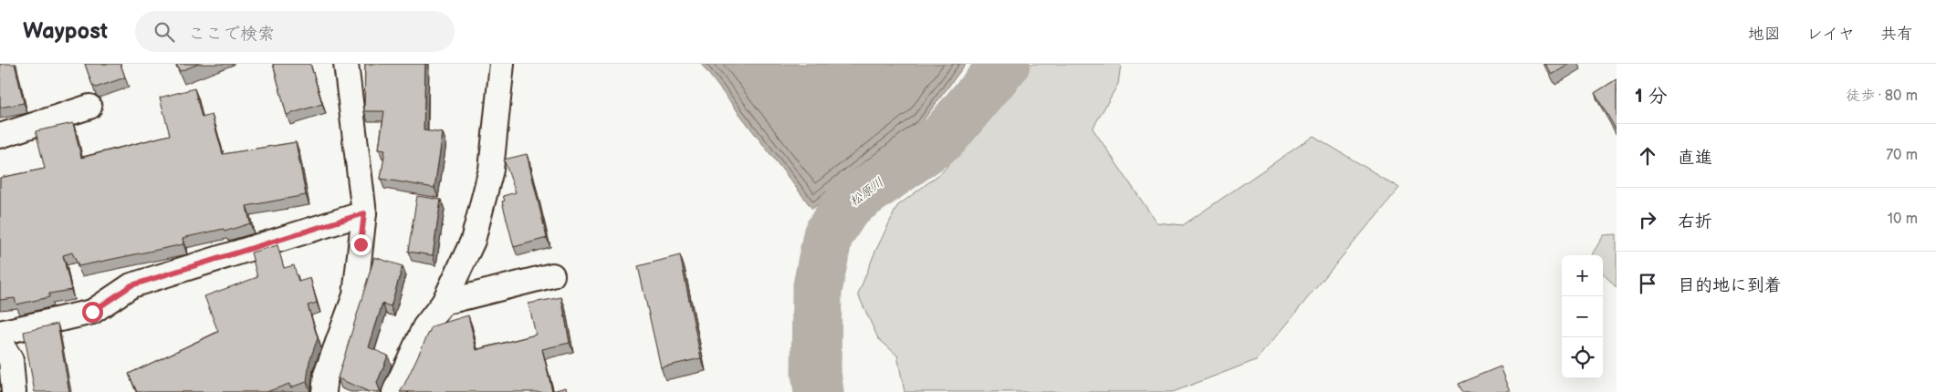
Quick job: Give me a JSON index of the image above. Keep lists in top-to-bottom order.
{
  "water": ["松原川"],
  "page": {
    "header": "Waypost",
    "search": "ここで検索",
    "nav": ["地図", "レイヤ", "共有"],
    "heading": ["1 分", "徒歩 · 80 m"],
    "list": [
      ["直進", "70 m"],
      ["右折", "10 m"],
      "目的地に到着"
    ],
    "map_buttons": ["+", "−"]
  }
}
